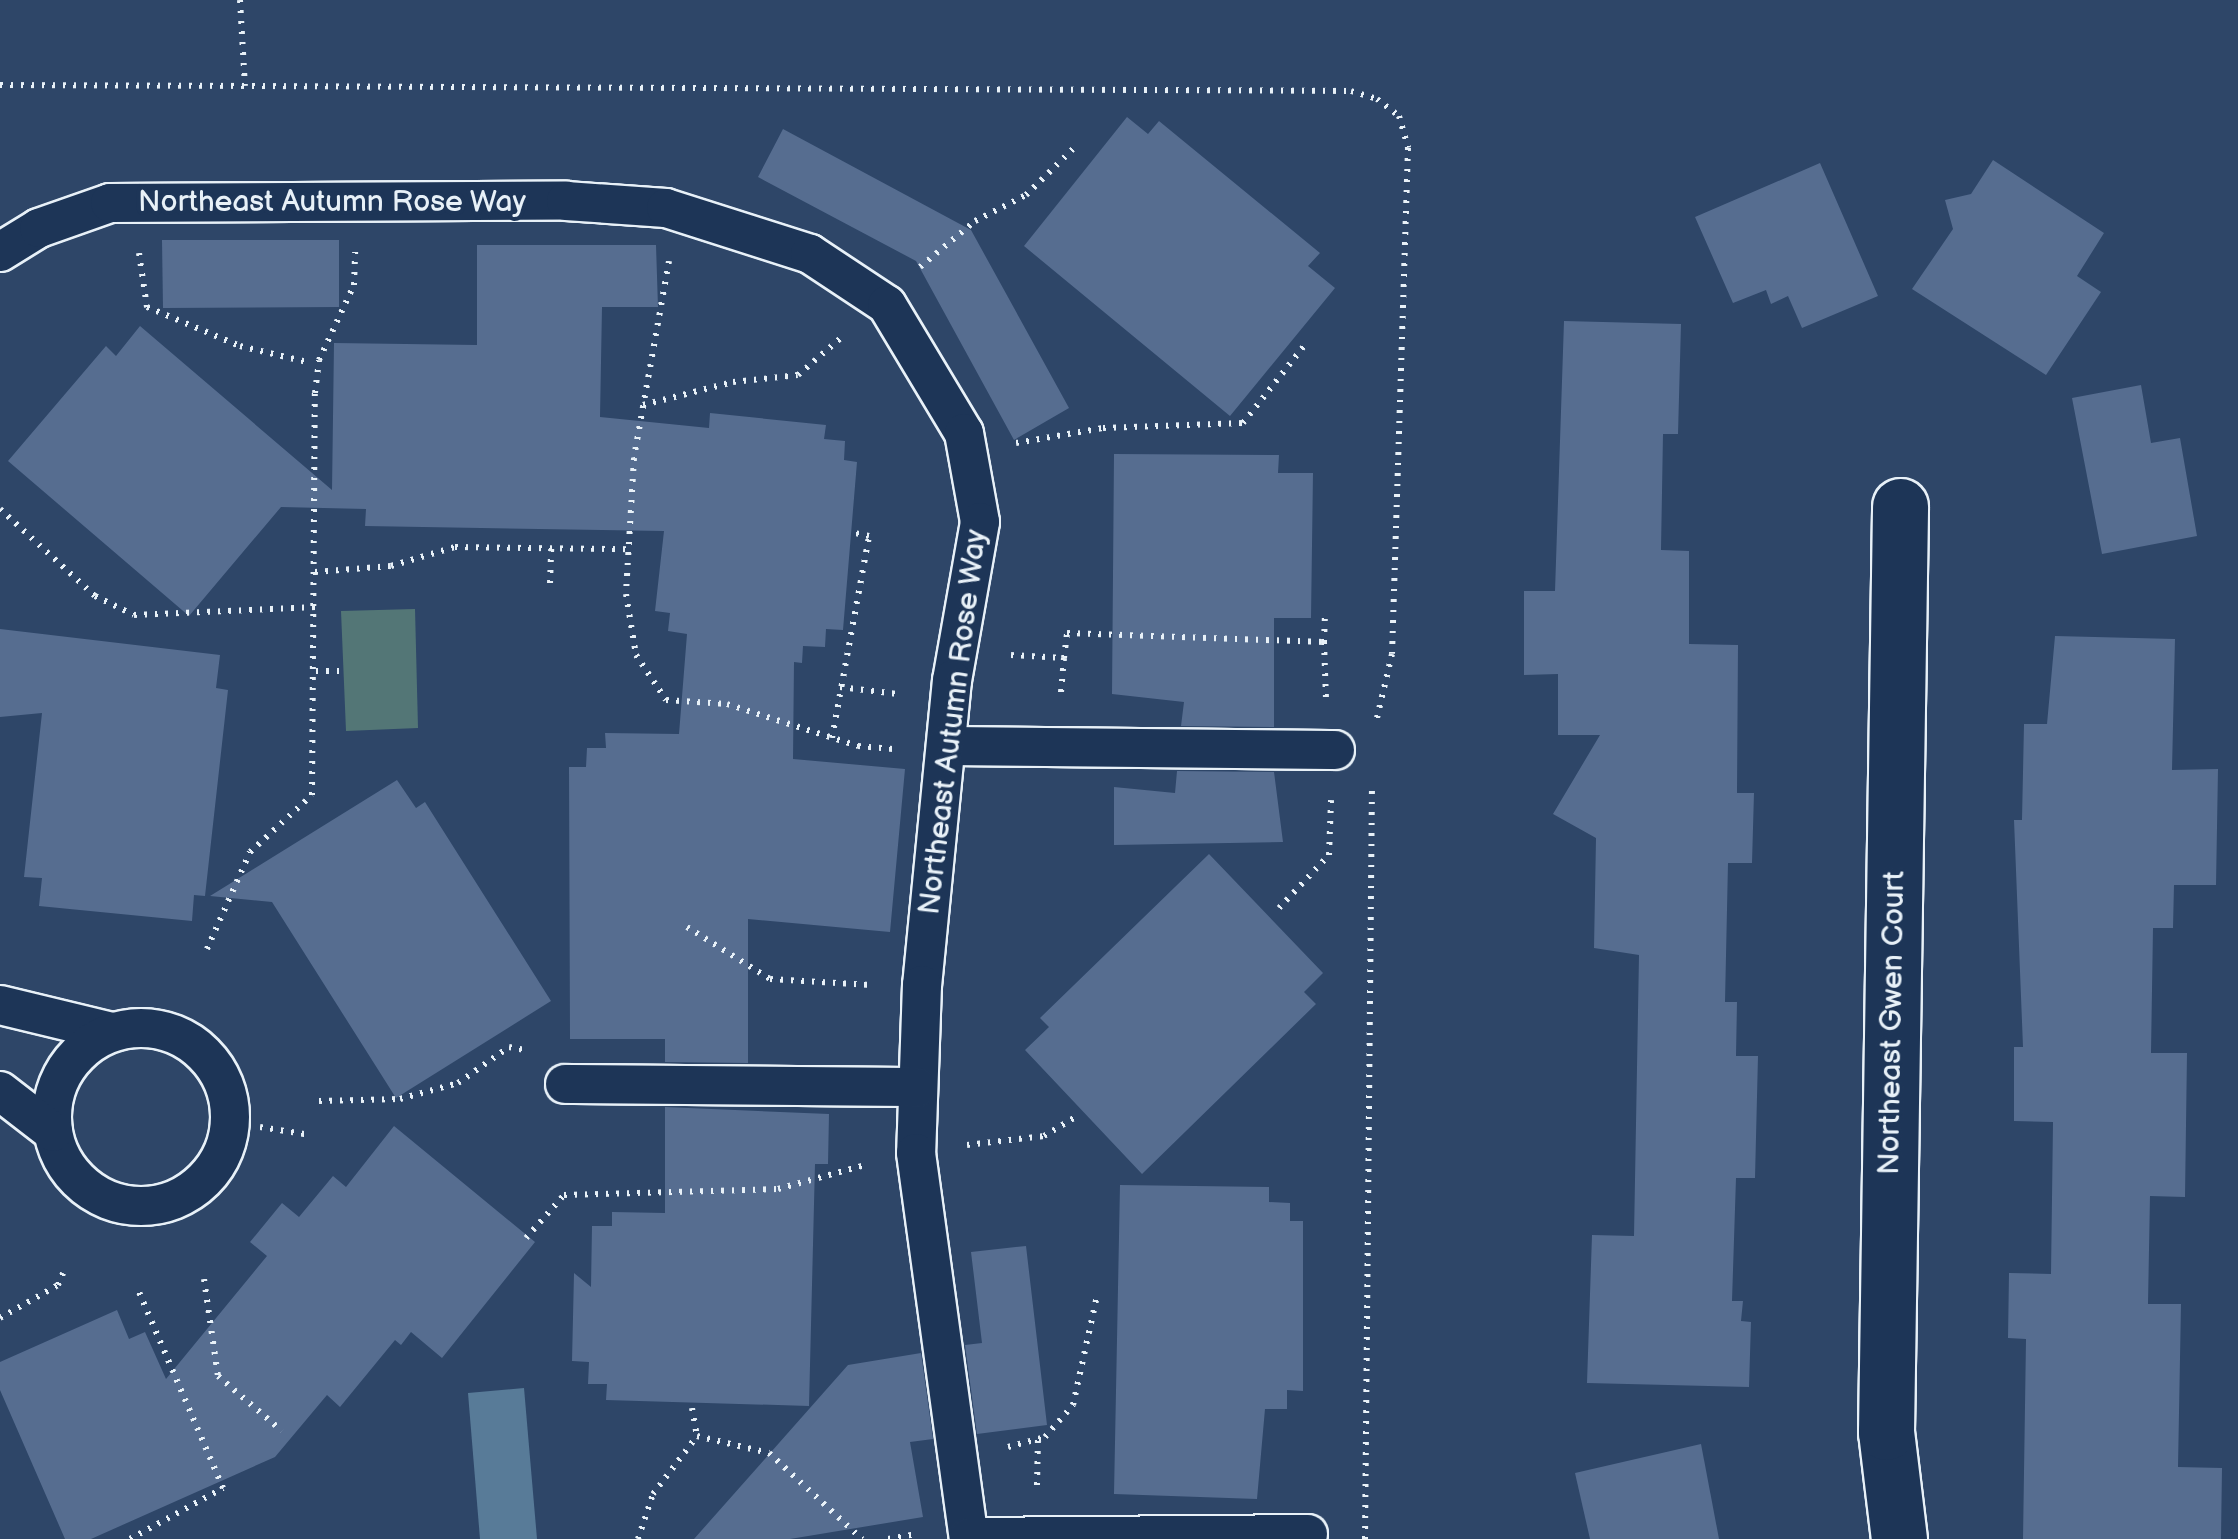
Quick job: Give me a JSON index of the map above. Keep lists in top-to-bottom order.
{
  "streets": {
    "street": ["Northeast Gwen Court"],
    "lane": ["Northeast Autumn Rose Way"]
  }
}
